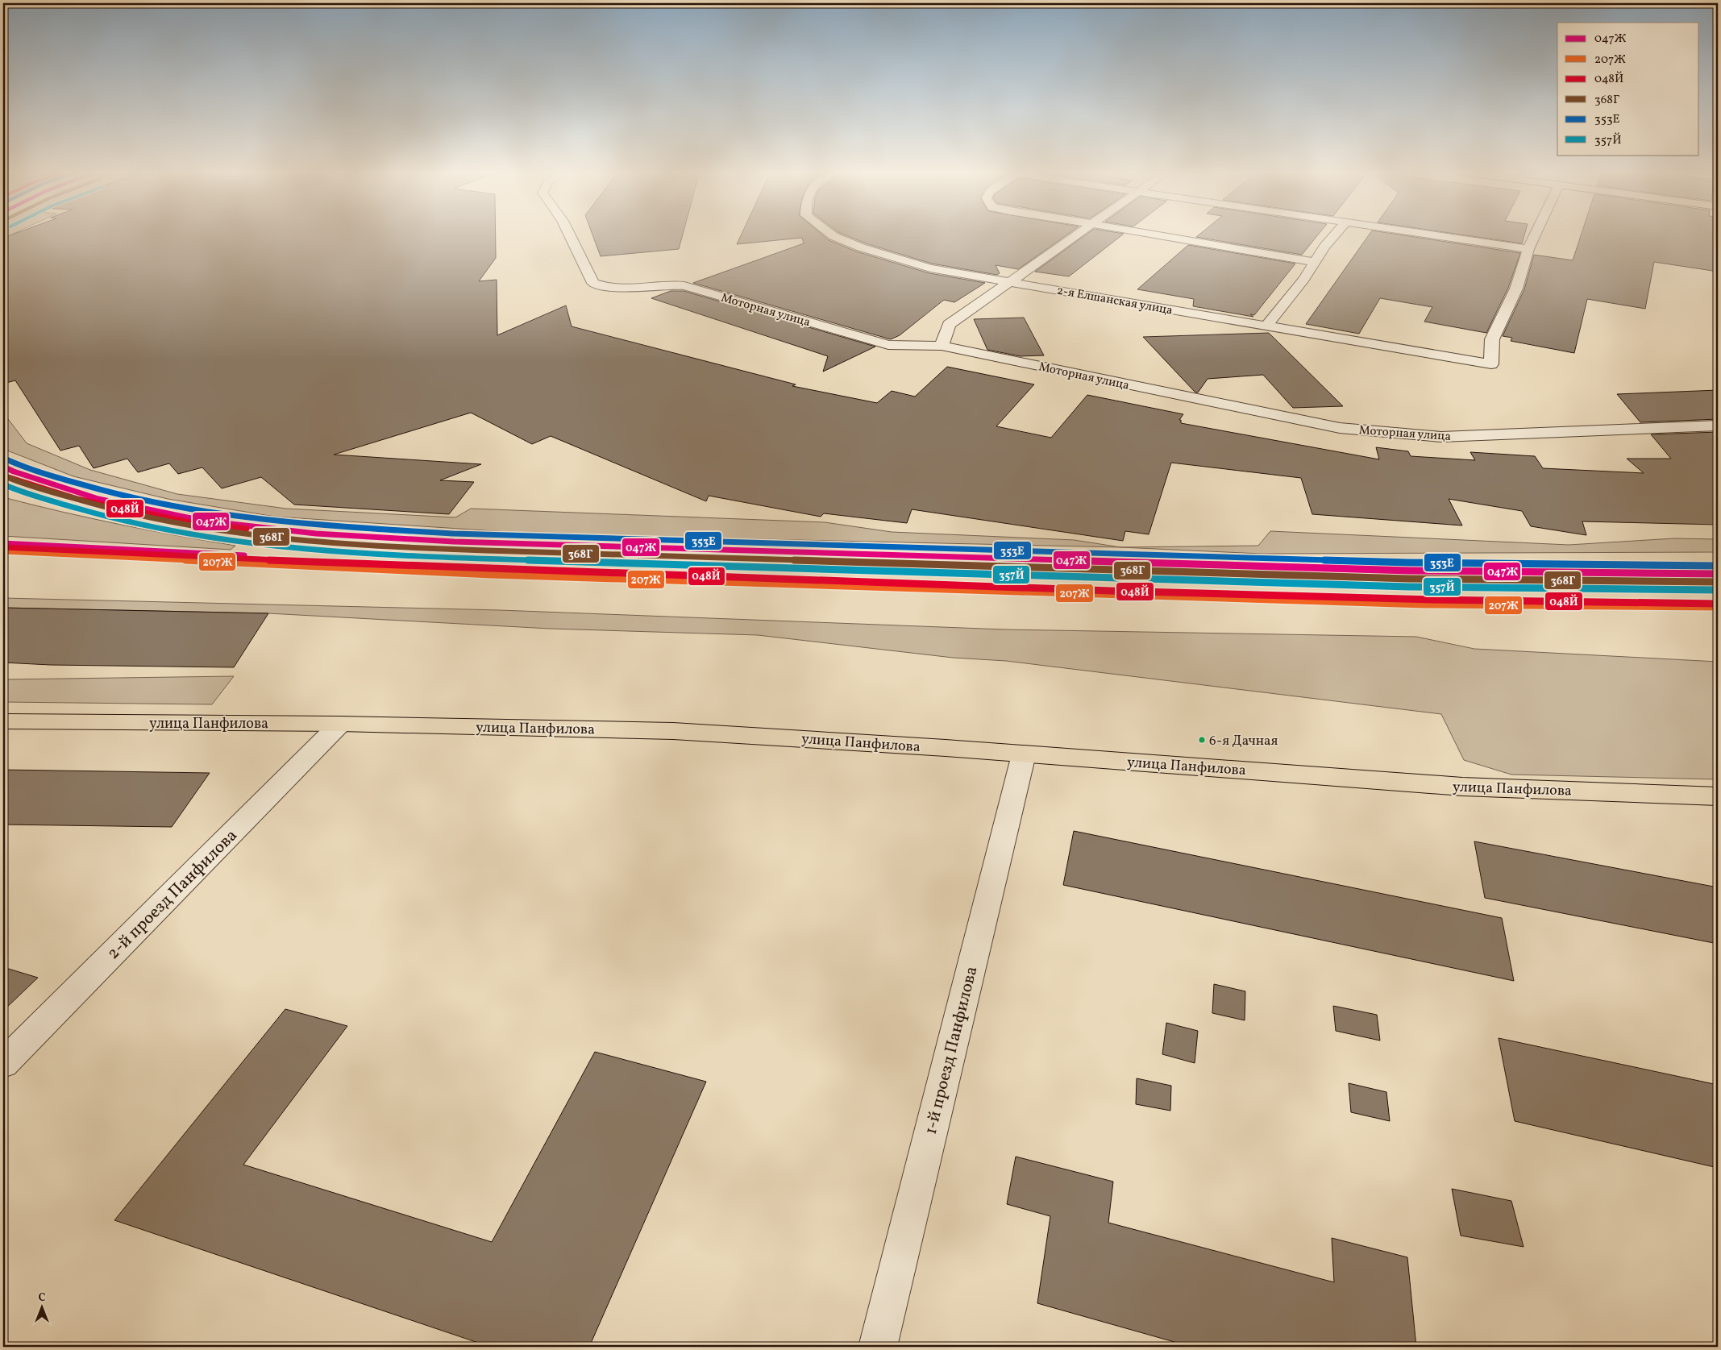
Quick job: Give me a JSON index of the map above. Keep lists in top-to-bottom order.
{
  "streets": {
    "main road": ["улица Панфилова"],
    "street": [
      "2-я Елшанская улица",
      "Моторная улица",
      "2-й проезд Панфилова",
      "1-й проезд Панфилова"
    ]
  },
  "crossings": [
    ["улица Панфилова", "2-й проезд Панфилова"],
    ["улица Панфилова", "1-й проезд Панфилова"]
  ],
  "places": ["6-я Дачная"],
  "lines": [
    "transit line 353Е",
    "transit line 047Ж",
    "transit line 368Г",
    "transit line 048Й",
    "transit line 357Й",
    "transit line 207Ж"
  ],
  "legend": [
    "047Ж",
    "207Ж",
    "048Й",
    "368Г",
    "353Е",
    "357Й"
  ],
  "north": "top"
}
